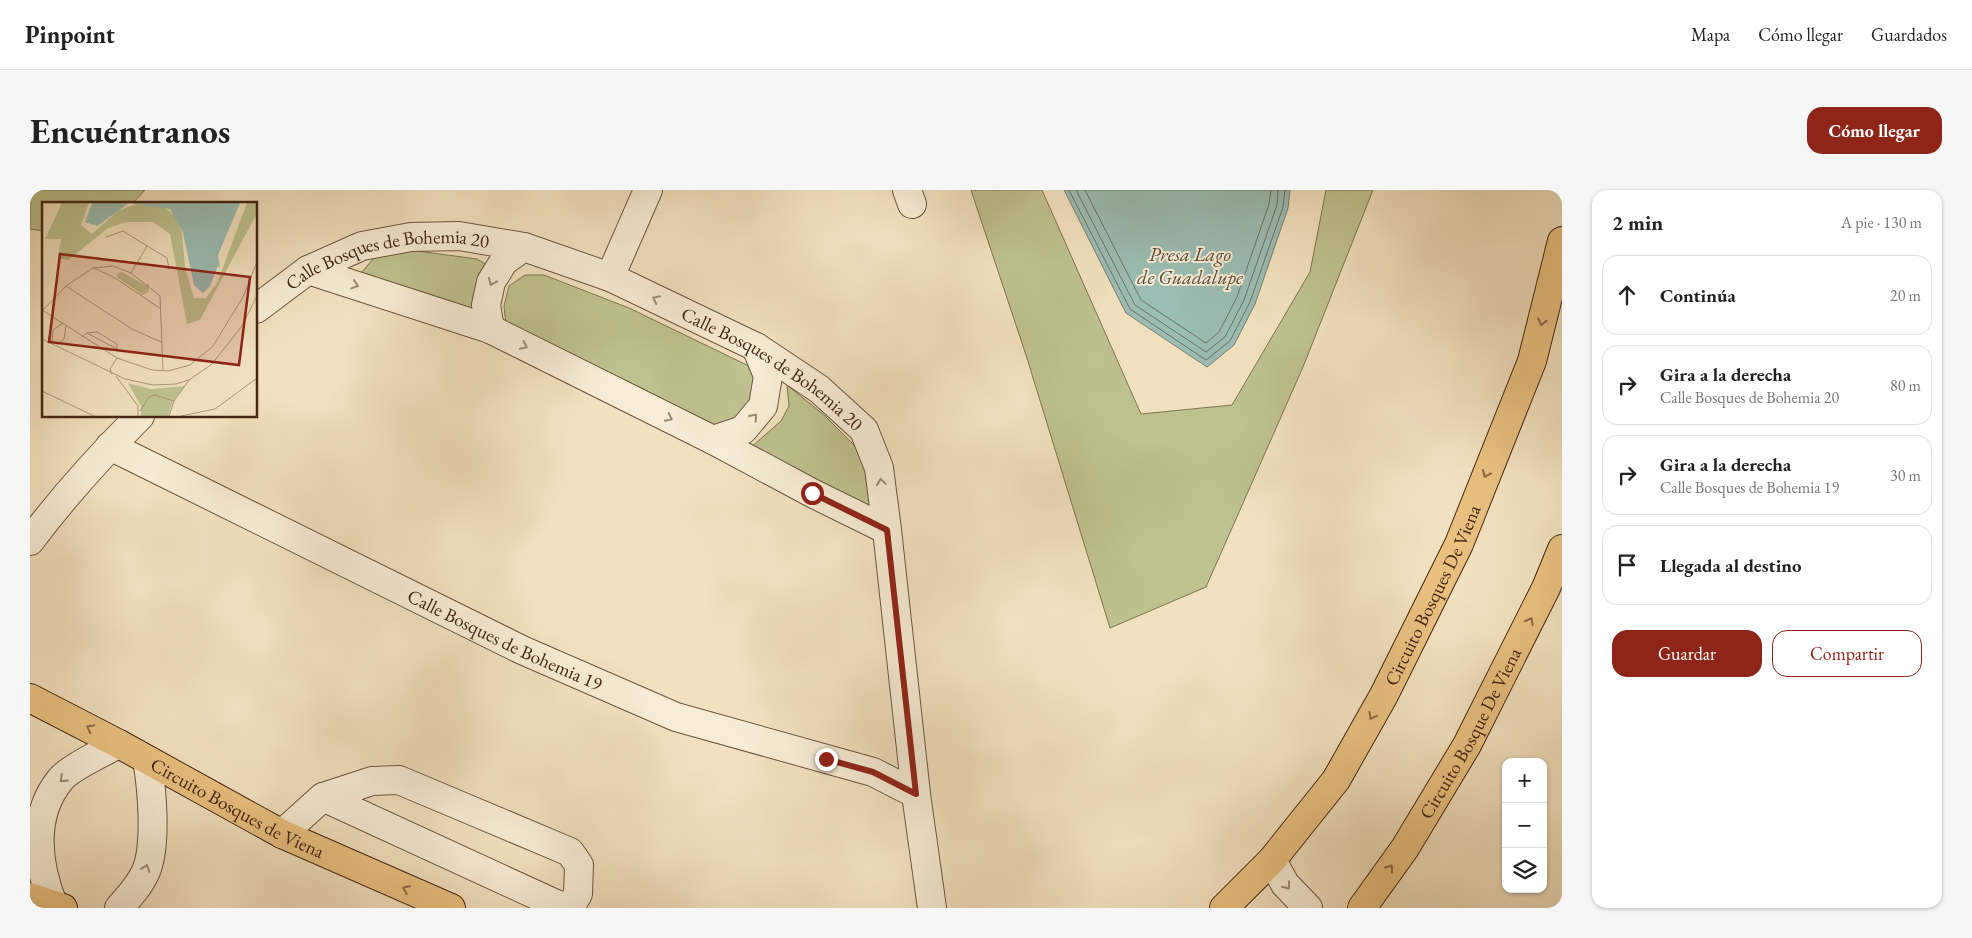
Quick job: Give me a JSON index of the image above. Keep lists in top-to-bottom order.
{
  "streets": {
    "main road": ["Circuito Bosques De Viena", "Circuito Bosque De Viena", "Circuito Bosques de Viena"],
    "street": ["Calle Bosques de Bohemia 20", "Calle Bosques de Bohemia 19"]
  },
  "crossings": [
    ["Calle Bosques de Bohemia 20", "Calle Bosques de Bohemia 19"]
  ],
  "one_way": ["Circuito Bosques De Viena", "Circuito Bosque De Viena", "Circuito Bosques de Viena"],
  "water": ["Presa Lago de Guadalupe"],
  "page": {
    "header": "Pinpoint",
    "nav": ["Mapa", "Cómo llegar", "Guardados"],
    "buttons": [
      "Cómo llegar",
      ["Guardar", "Compartir"]
    ],
    "title": "Encuéntranos",
    "heading": ["2 min", "A pie · 130 m"],
    "list": [
      ["Continúa", "20 m"],
      ["Gira a la derecha", "Calle Bosques de Bohemia 20", "80 m"],
      ["Gira a la derecha", "Calle Bosques de Bohemia 19", "30 m"],
      "Llegada al destino"
    ],
    "map_buttons": ["+", "−"]
  }
}
